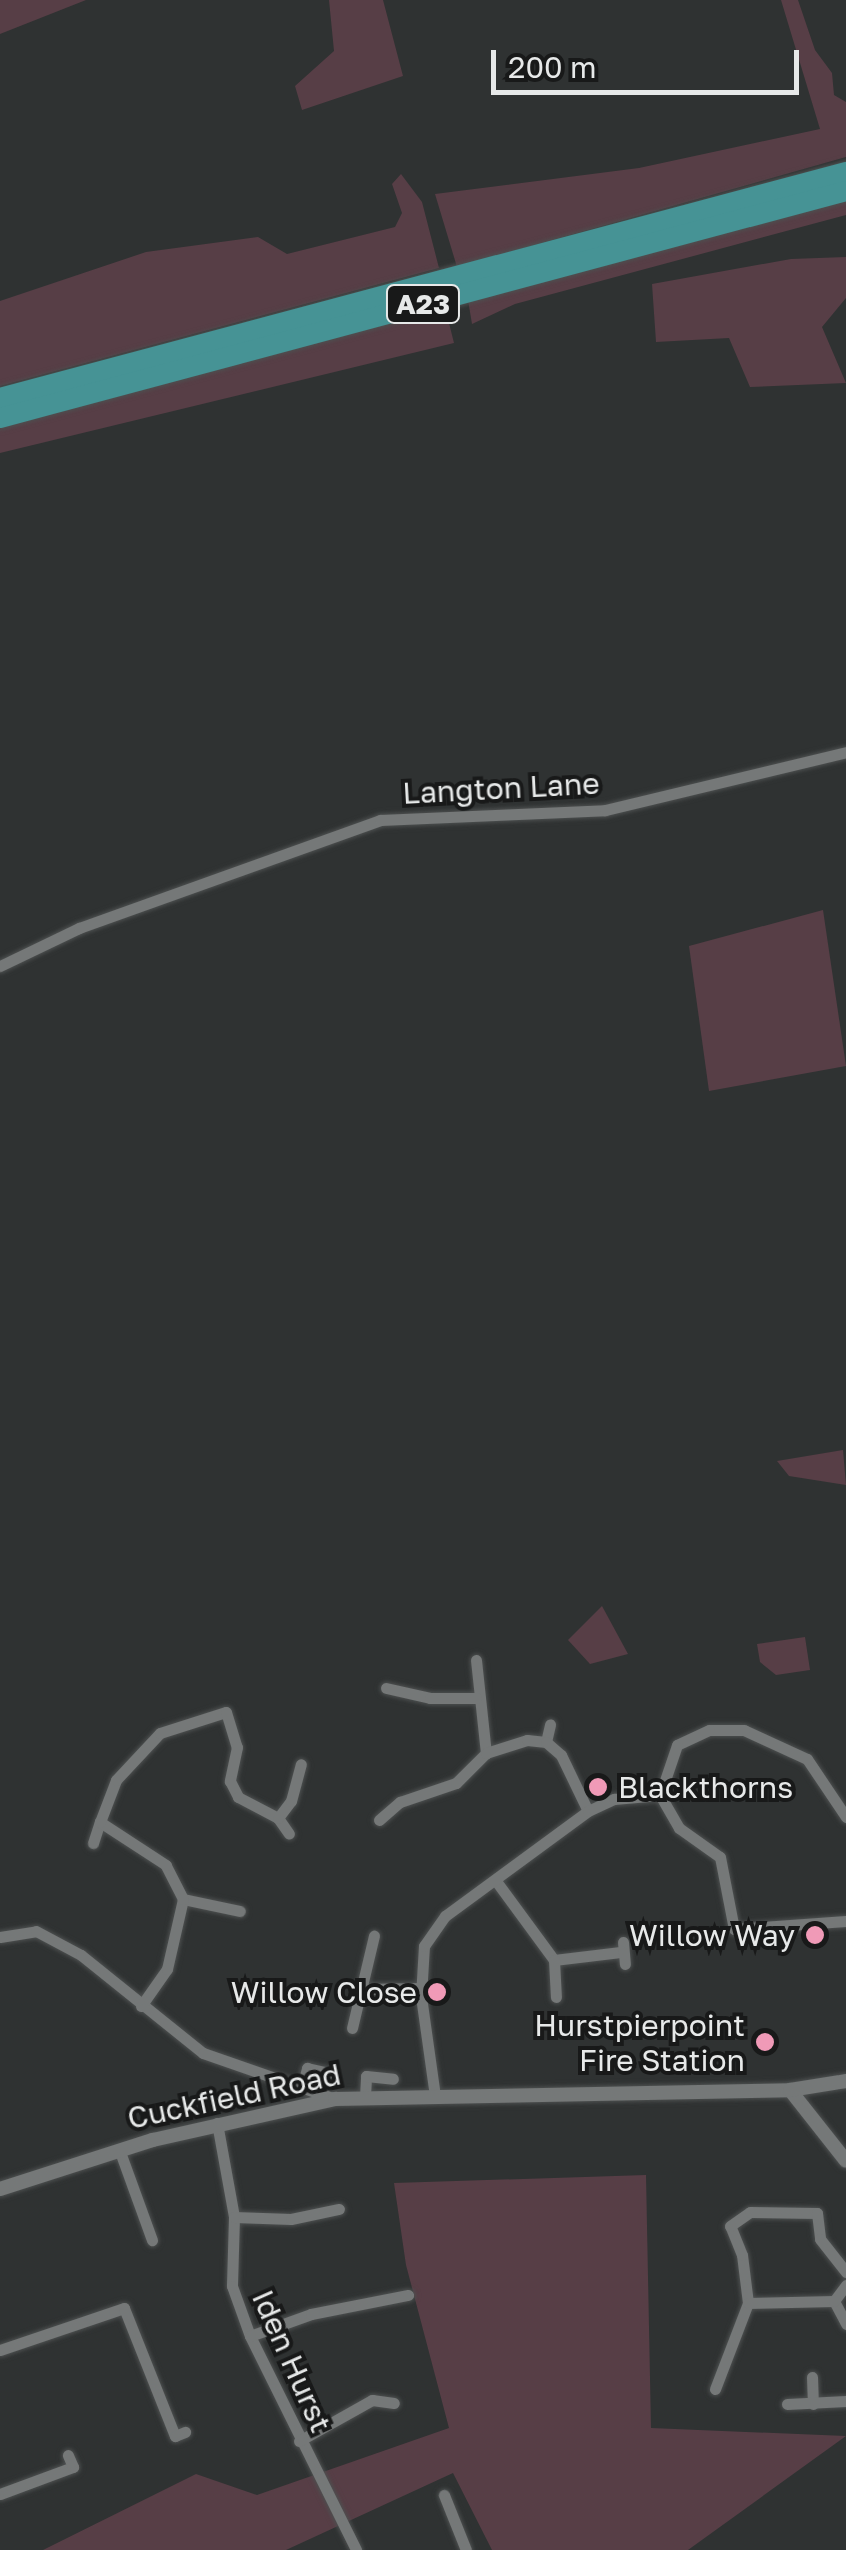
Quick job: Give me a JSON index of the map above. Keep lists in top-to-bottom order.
{
  "streets": {
    "highway": ["A23"],
    "street": ["Langton Lane", "Cuckfield Road", "Iden Hurst"]
  },
  "crossings": [
    ["Cuckfield Road", "Iden Hurst"]
  ],
  "places": [
    "Blackthorns",
    "Willow Way",
    "Willow Close",
    "Hurstpierpoint Fire Station"
  ],
  "scale_bar": "200 m"
}
